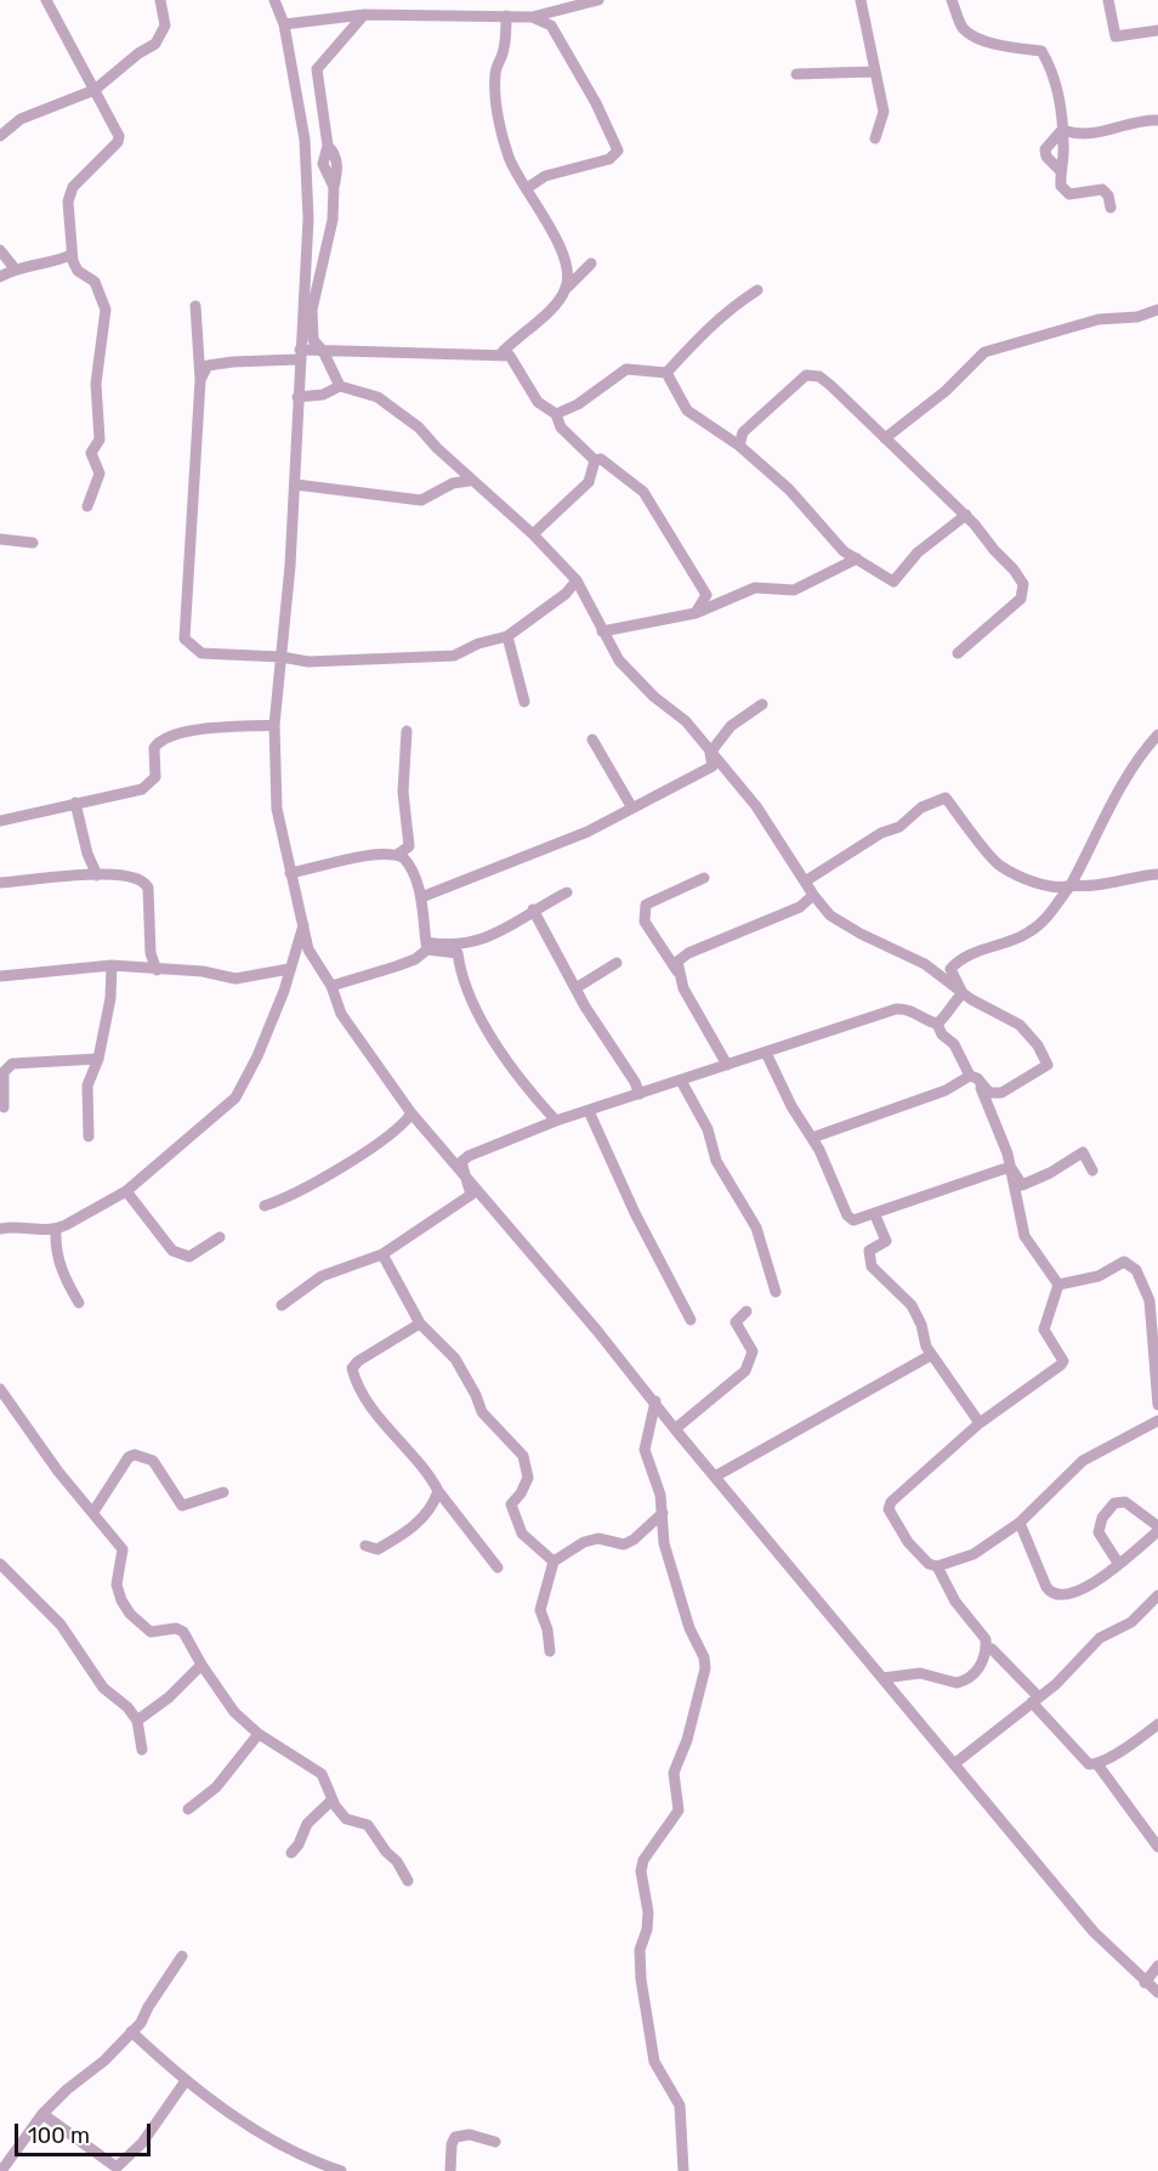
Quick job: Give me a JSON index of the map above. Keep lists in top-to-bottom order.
{
  "scale_bar": "100 m"
}
